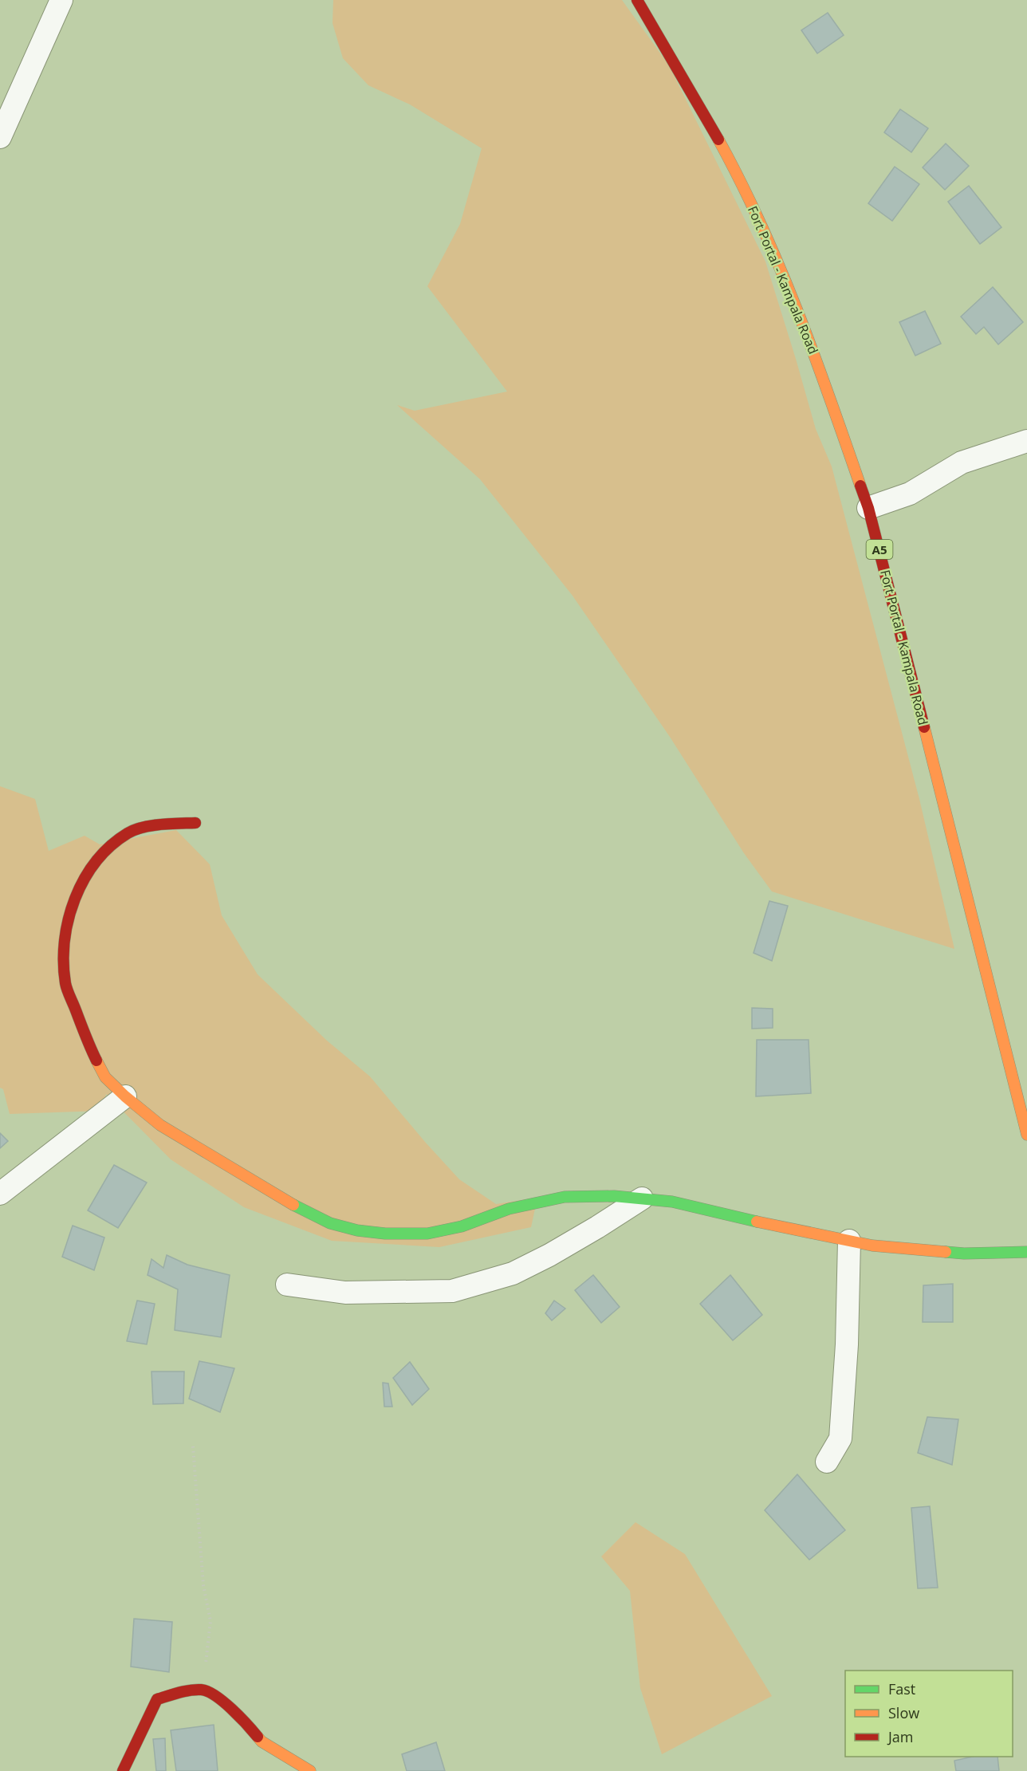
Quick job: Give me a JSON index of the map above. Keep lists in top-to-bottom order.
{
  "streets": {
    "main road": ["Fort Portal - Kampala Road", "A5"]
  },
  "legend": ["Fast", "Slow", "Jam"]
}
